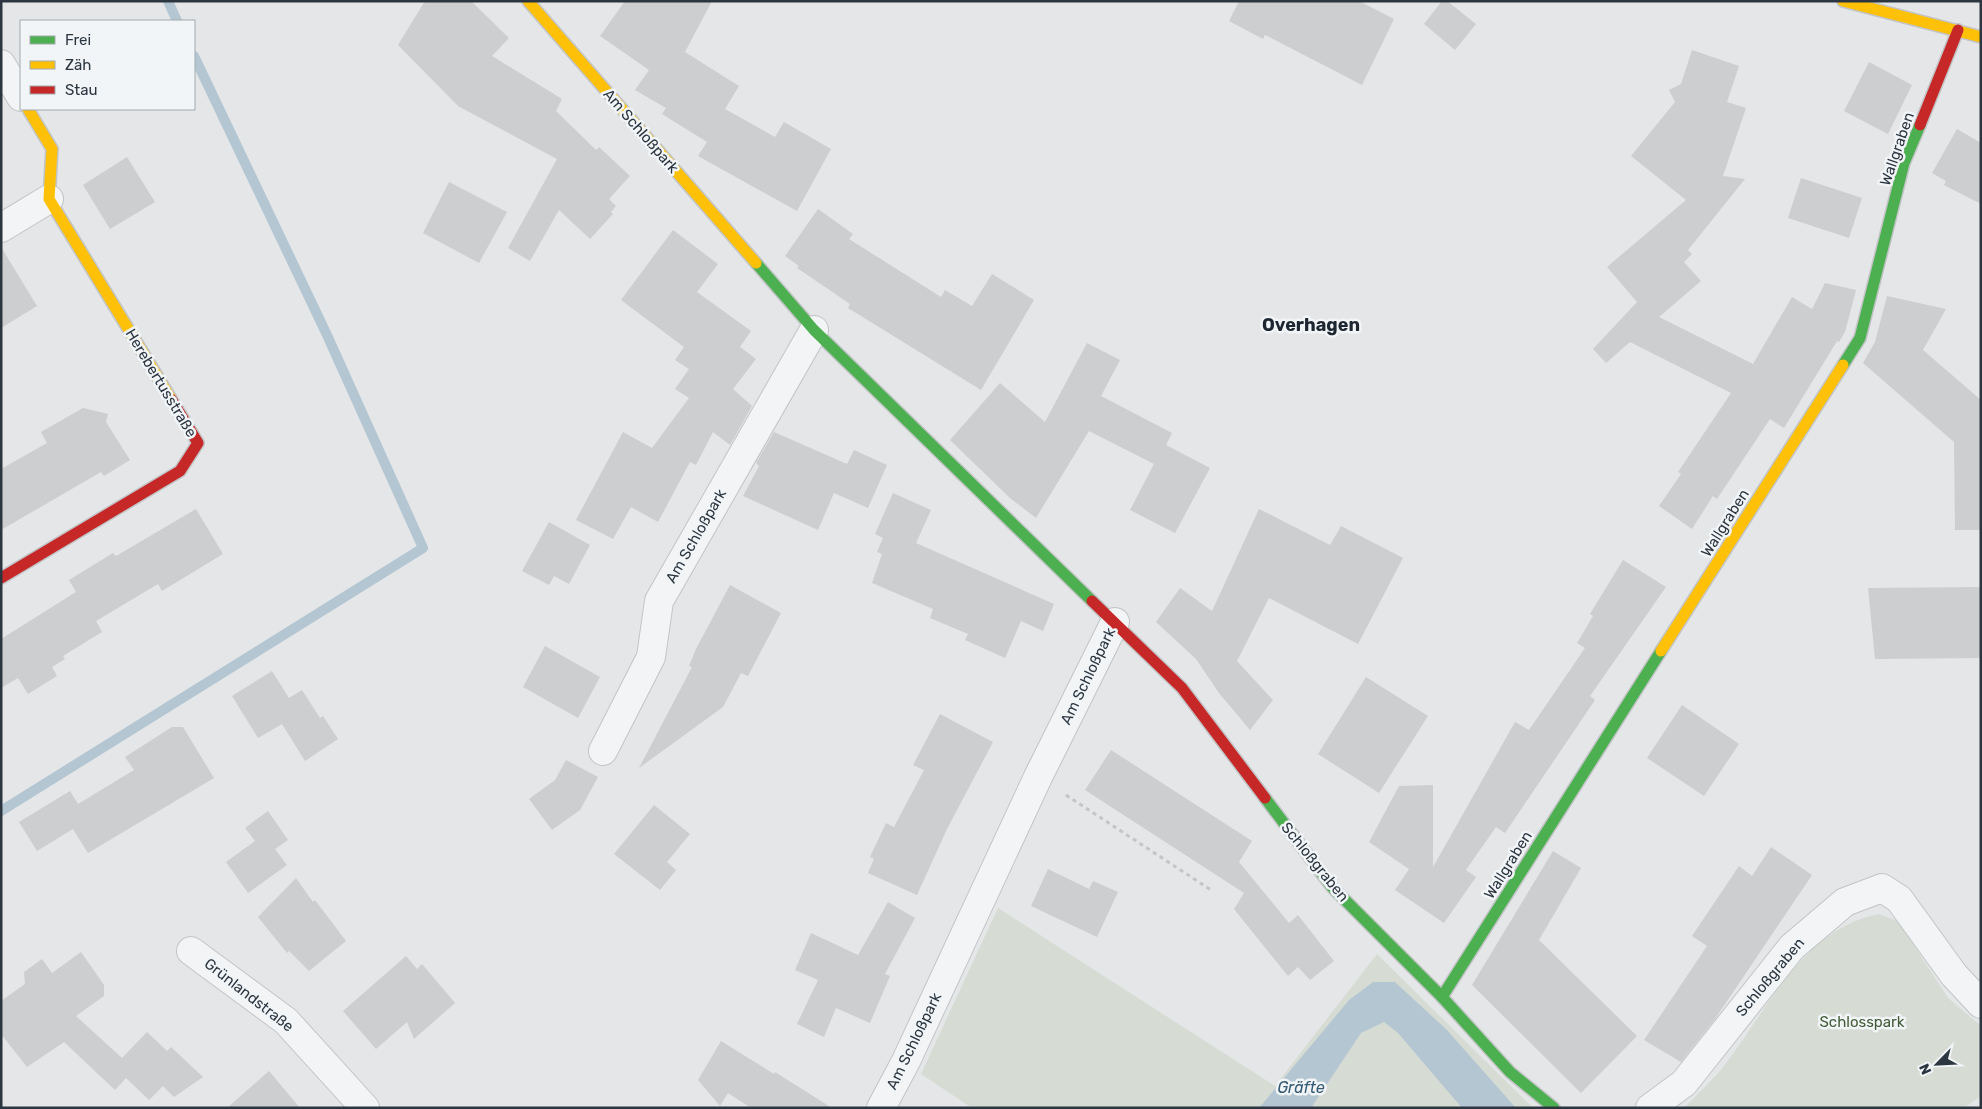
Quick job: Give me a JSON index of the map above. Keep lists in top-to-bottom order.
{
  "streets": {
    "street": [
      "Am Schloßpark",
      "Wallgraben",
      "Herebertusstraße",
      "Schloßgraben",
      "Grünlandstraße"
    ]
  },
  "crossings": [
    ["Am Schloßpark", "Schloßgraben"],
    ["Wallgraben", "Schloßgraben"]
  ],
  "districts": ["Overhagen"],
  "water": ["Gräfte"],
  "parks": ["Schlosspark"],
  "legend": ["Frei", "Zäh", "Stau"],
  "north": "bottom left"
}
